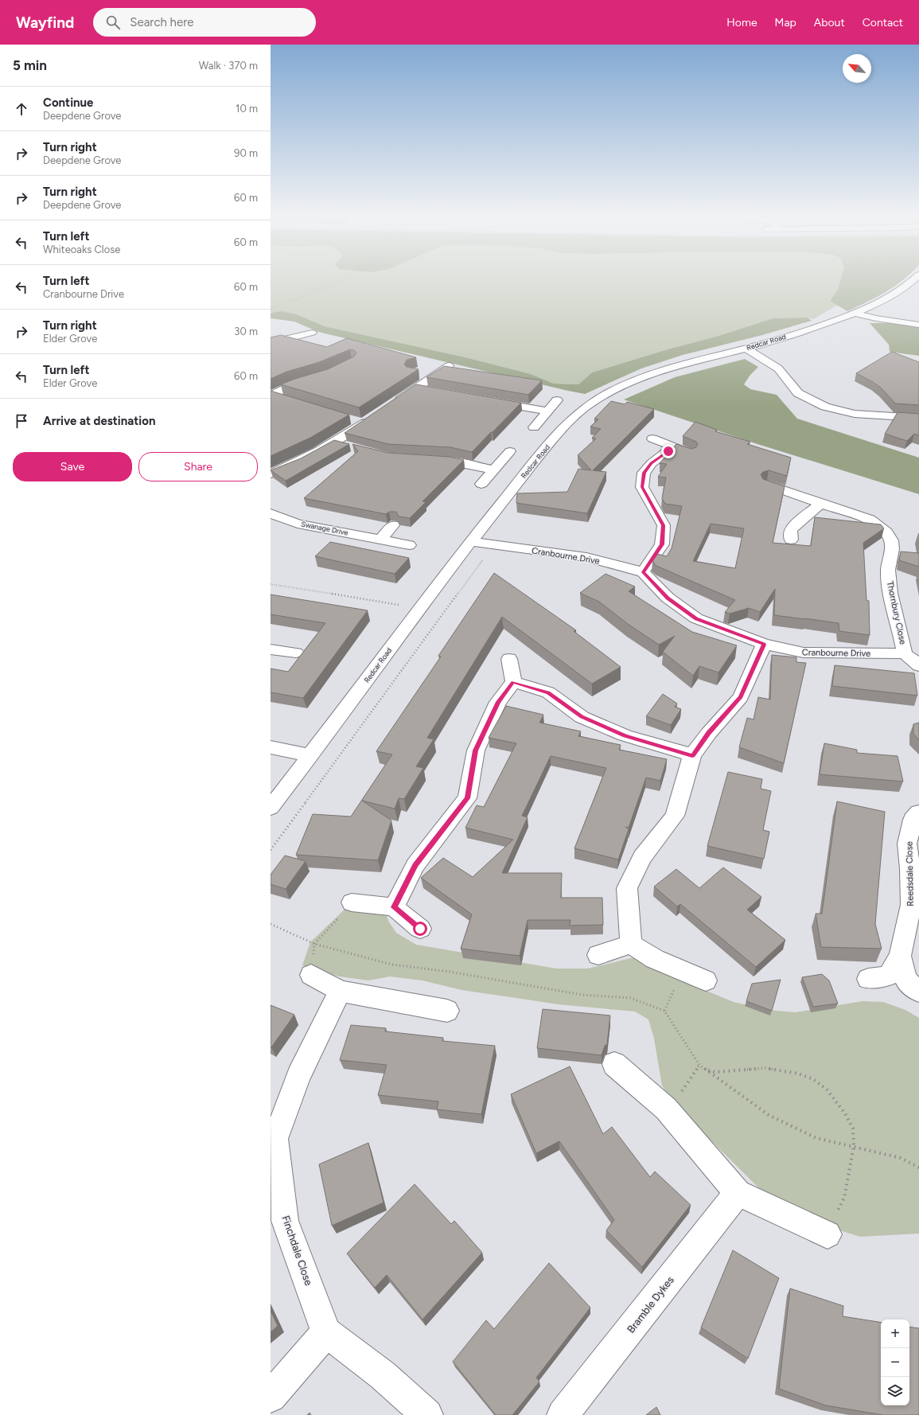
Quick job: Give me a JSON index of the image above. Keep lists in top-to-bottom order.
{
  "streets": {
    "street": [
      "Redcar Road",
      "Swanage Drive",
      "Cranbourne Drive",
      "Thornbury Close",
      "Reedsdale Close",
      "Finchdale Close",
      "Bramble Dykes"
    ]
  },
  "crossings": [
    ["Redcar Road", "Cranbourne Drive"],
    ["Cranbourne Drive", "Thornbury Close"]
  ],
  "north": "top left",
  "page": {
    "header": "Wayfind",
    "search": "Search here",
    "nav": [
      "Home",
      "Map",
      "About",
      "Contact"
    ],
    "heading": ["5 min", "Walk · 370 m"],
    "list": [
      ["Continue", "Deepdene Grove", "10 m"],
      ["Turn right", "Deepdene Grove", "90 m"],
      ["Turn right", "Deepdene Grove", "60 m"],
      ["Turn left", "Whiteoaks Close", "60 m"],
      ["Turn left", "Cranbourne Drive", "60 m"],
      ["Turn right", "Elder Grove", "30 m"],
      ["Turn left", "Elder Grove", "60 m"],
      "Arrive at destination"
    ],
    "buttons": ["Save", "Share"],
    "map_buttons": ["+", "−"]
  }
}
